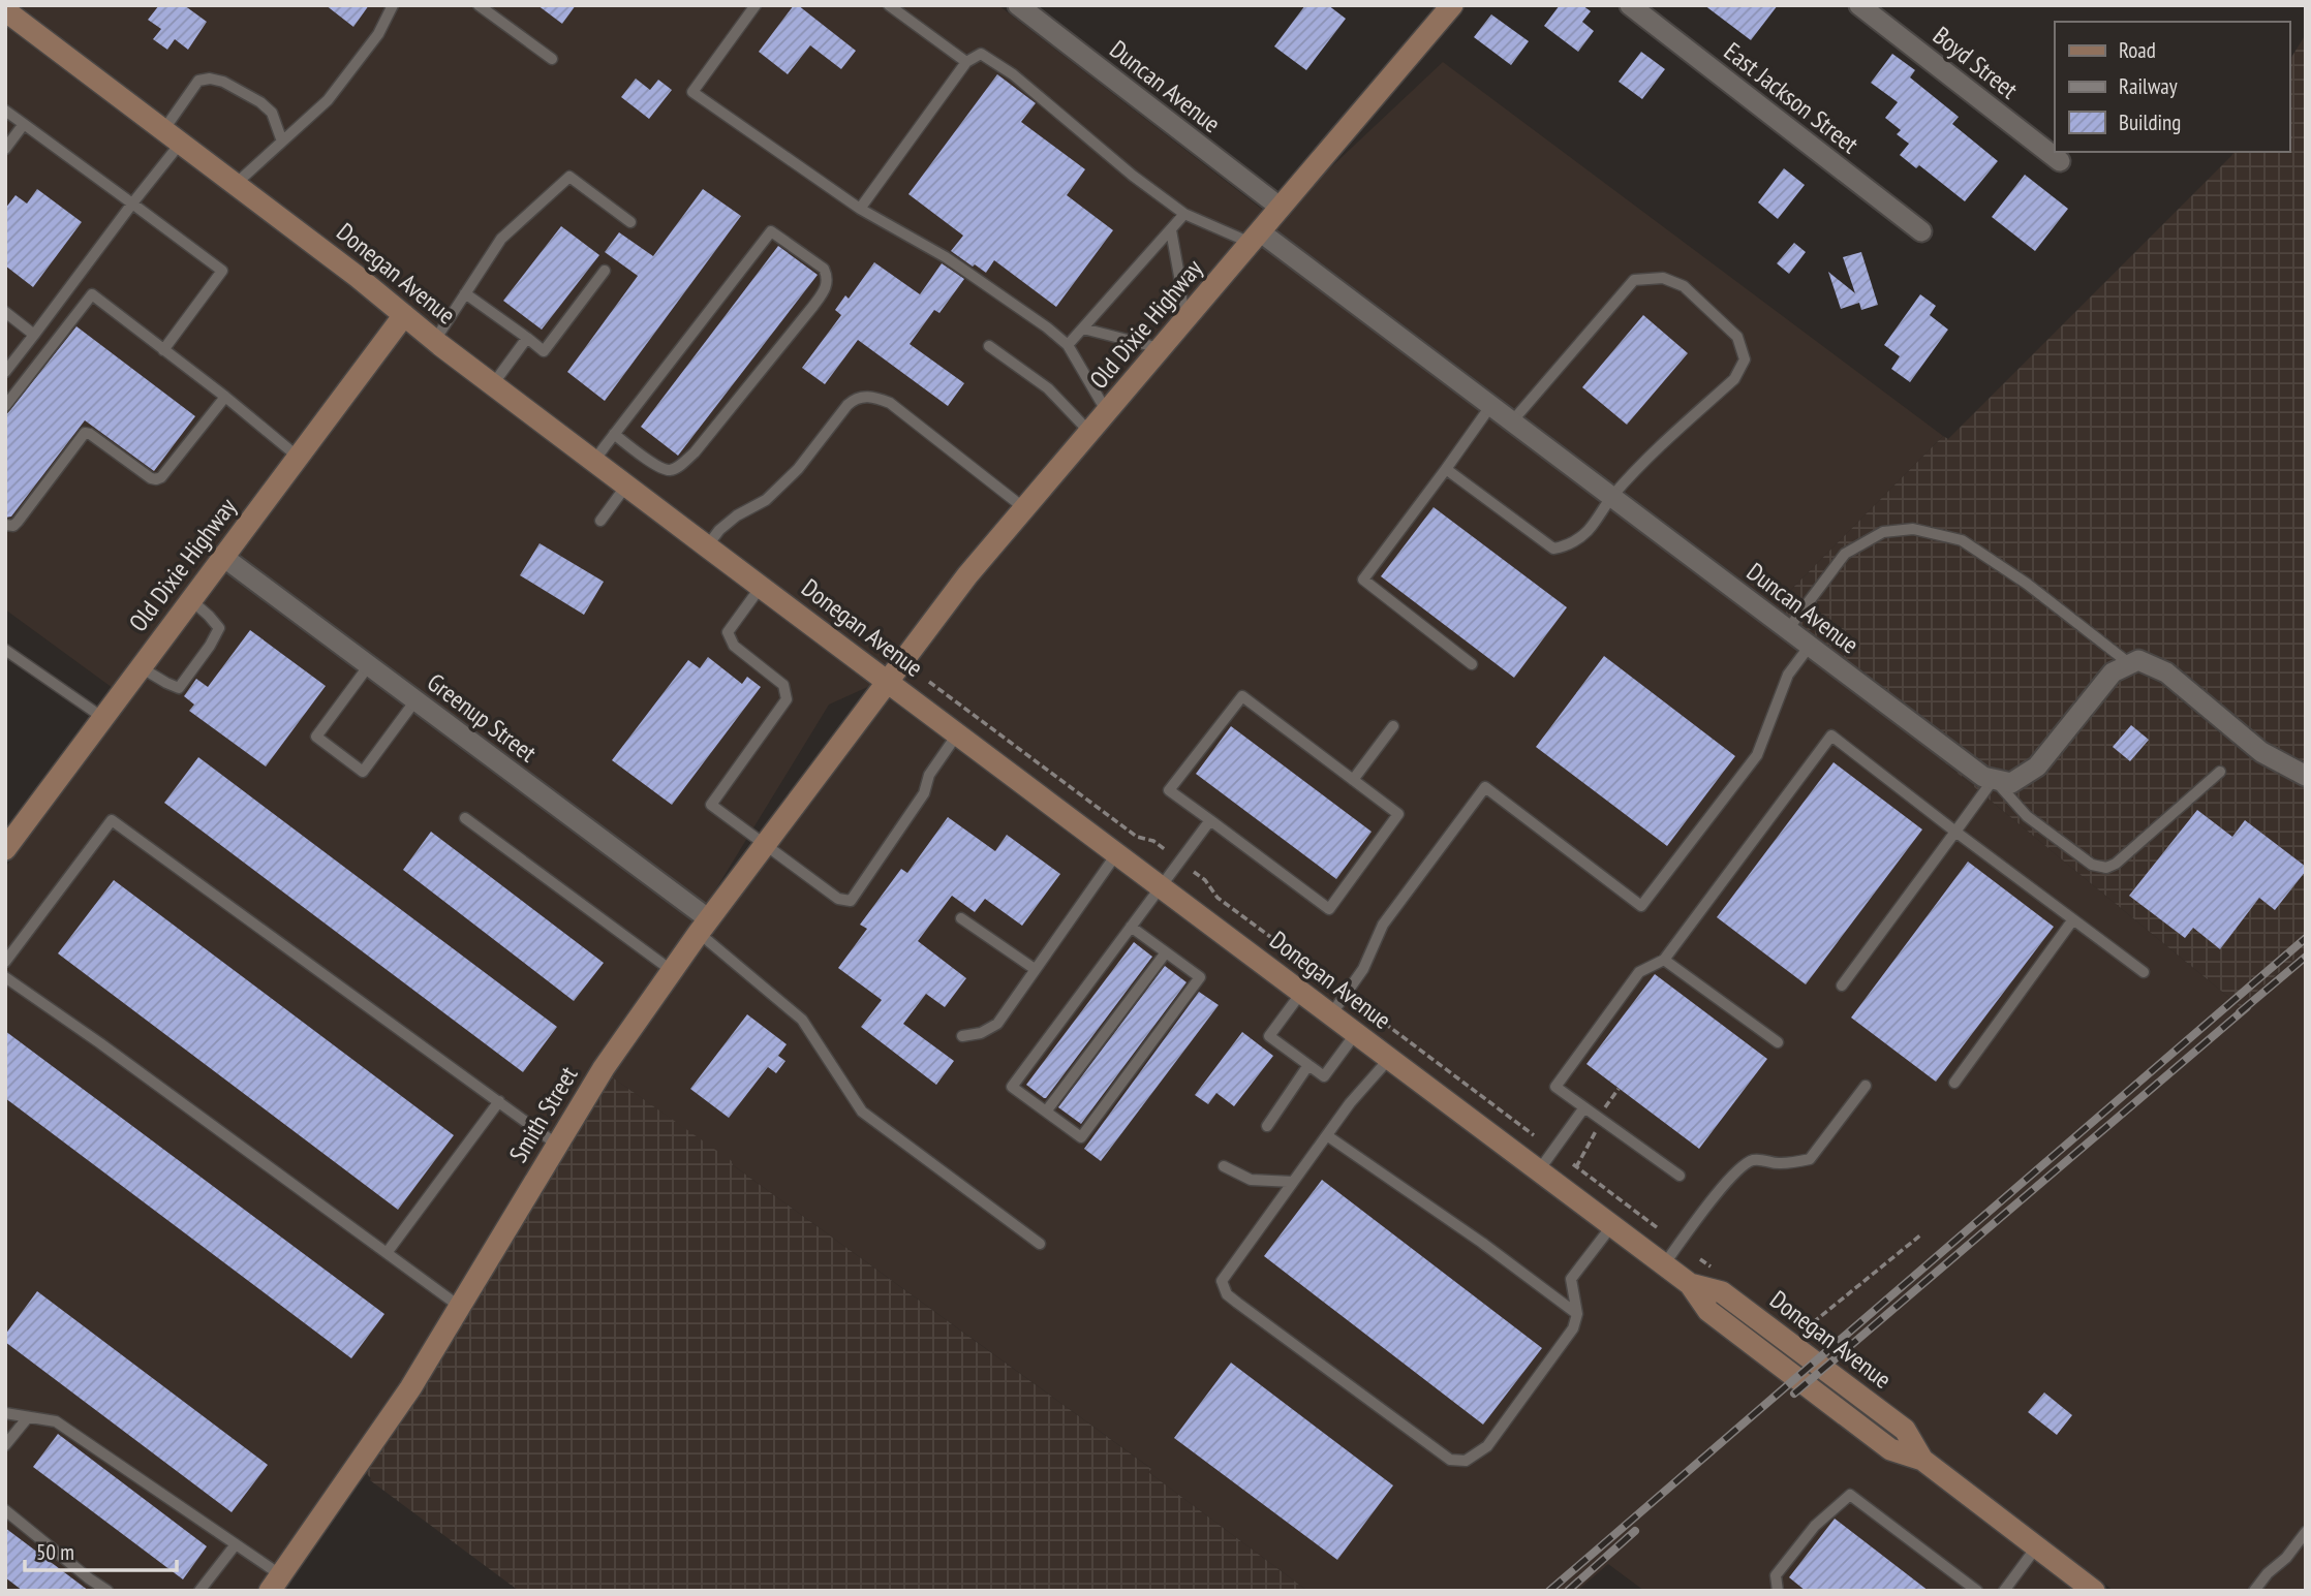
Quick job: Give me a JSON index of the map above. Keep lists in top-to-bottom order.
{
  "streets": {
    "street": [
      "Boyd Street",
      "Duncan Avenue",
      "East Jackson Street",
      "Donegan Avenue",
      "Old Dixie Highway",
      "Greenup Street",
      "Smith Street"
    ]
  },
  "crossings": [
    ["Duncan Avenue", "Old Dixie Highway"],
    ["Donegan Avenue", "Old Dixie Highway"],
    ["Donegan Avenue", "Smith Street"],
    ["Old Dixie Highway", "Greenup Street"],
    ["Old Dixie Highway", "Smith Street"],
    ["Greenup Street", "Smith Street"]
  ],
  "legend": ["Road", "Railway", "Building"],
  "scale_bar": "50 m"
}
